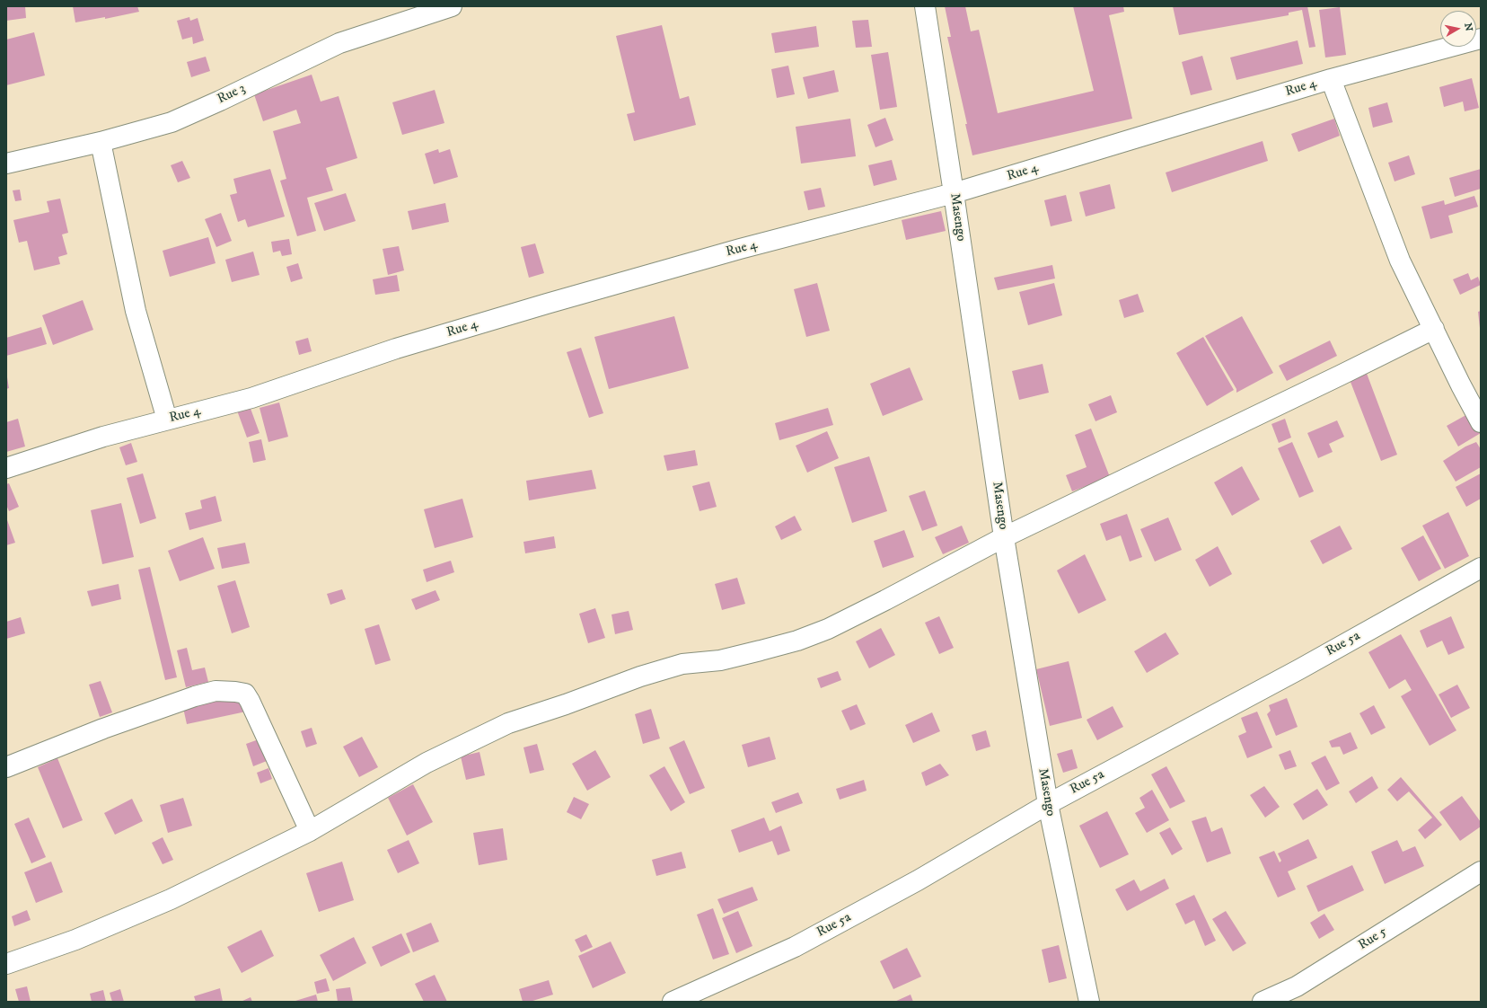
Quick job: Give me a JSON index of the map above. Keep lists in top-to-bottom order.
{
  "streets": {
    "street": [
      "Rue 4",
      "Rue 3",
      "Masengo",
      "Rue 5a",
      "Rue 5"
    ]
  },
  "crossings": [
    ["Rue 4", "Masengo"],
    ["Masengo", "Rue 5a"]
  ],
  "north": "right"
}
